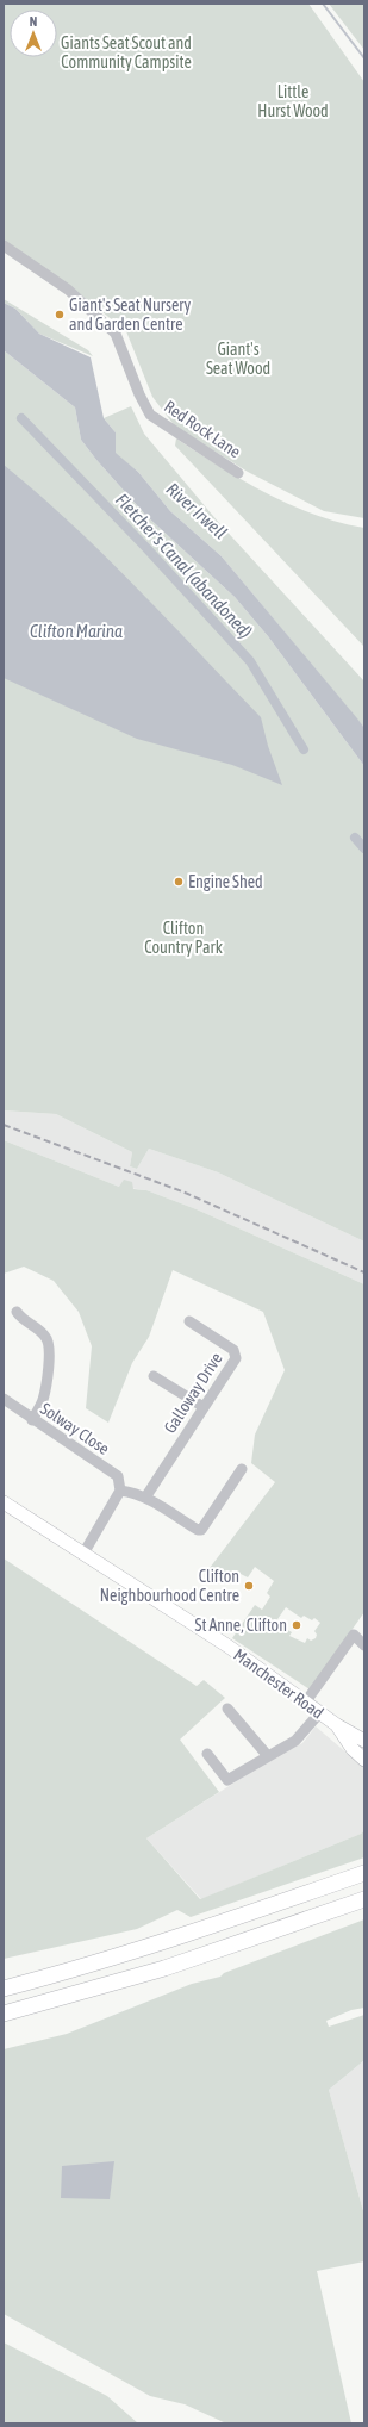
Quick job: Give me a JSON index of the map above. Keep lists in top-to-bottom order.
{
  "streets": {
    "main road": ["Manchester Road"],
    "street": ["Red Rock Lane", "Galloway Drive", "Solway Close"]
  },
  "water": ["River Irwell", "Fletcher's Canal (abandoned)", "Clifton Marina"],
  "parks": [
    "Giants Seat Scout and Community Campsite",
    "Little Hurst Wood",
    "Giant's Seat Wood",
    "Clifton Country Park"
  ],
  "places": [
    "Giant's Seat Nursery and Garden Centre",
    "Engine Shed",
    "Clifton Neighbourhood Centre",
    "St Anne, Clifton"
  ],
  "north": "top"
}
